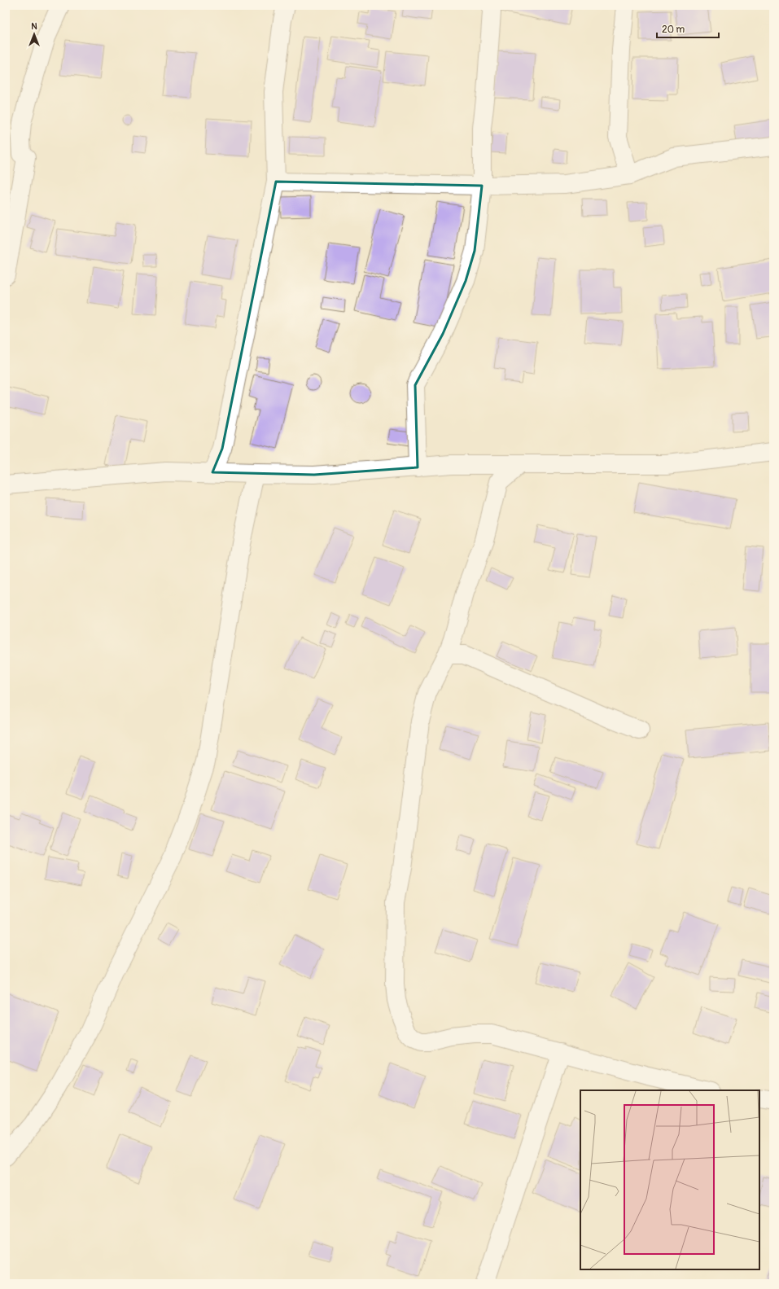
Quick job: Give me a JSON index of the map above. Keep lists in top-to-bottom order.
{
  "scale_bar": "20 m",
  "north": "top"
}
